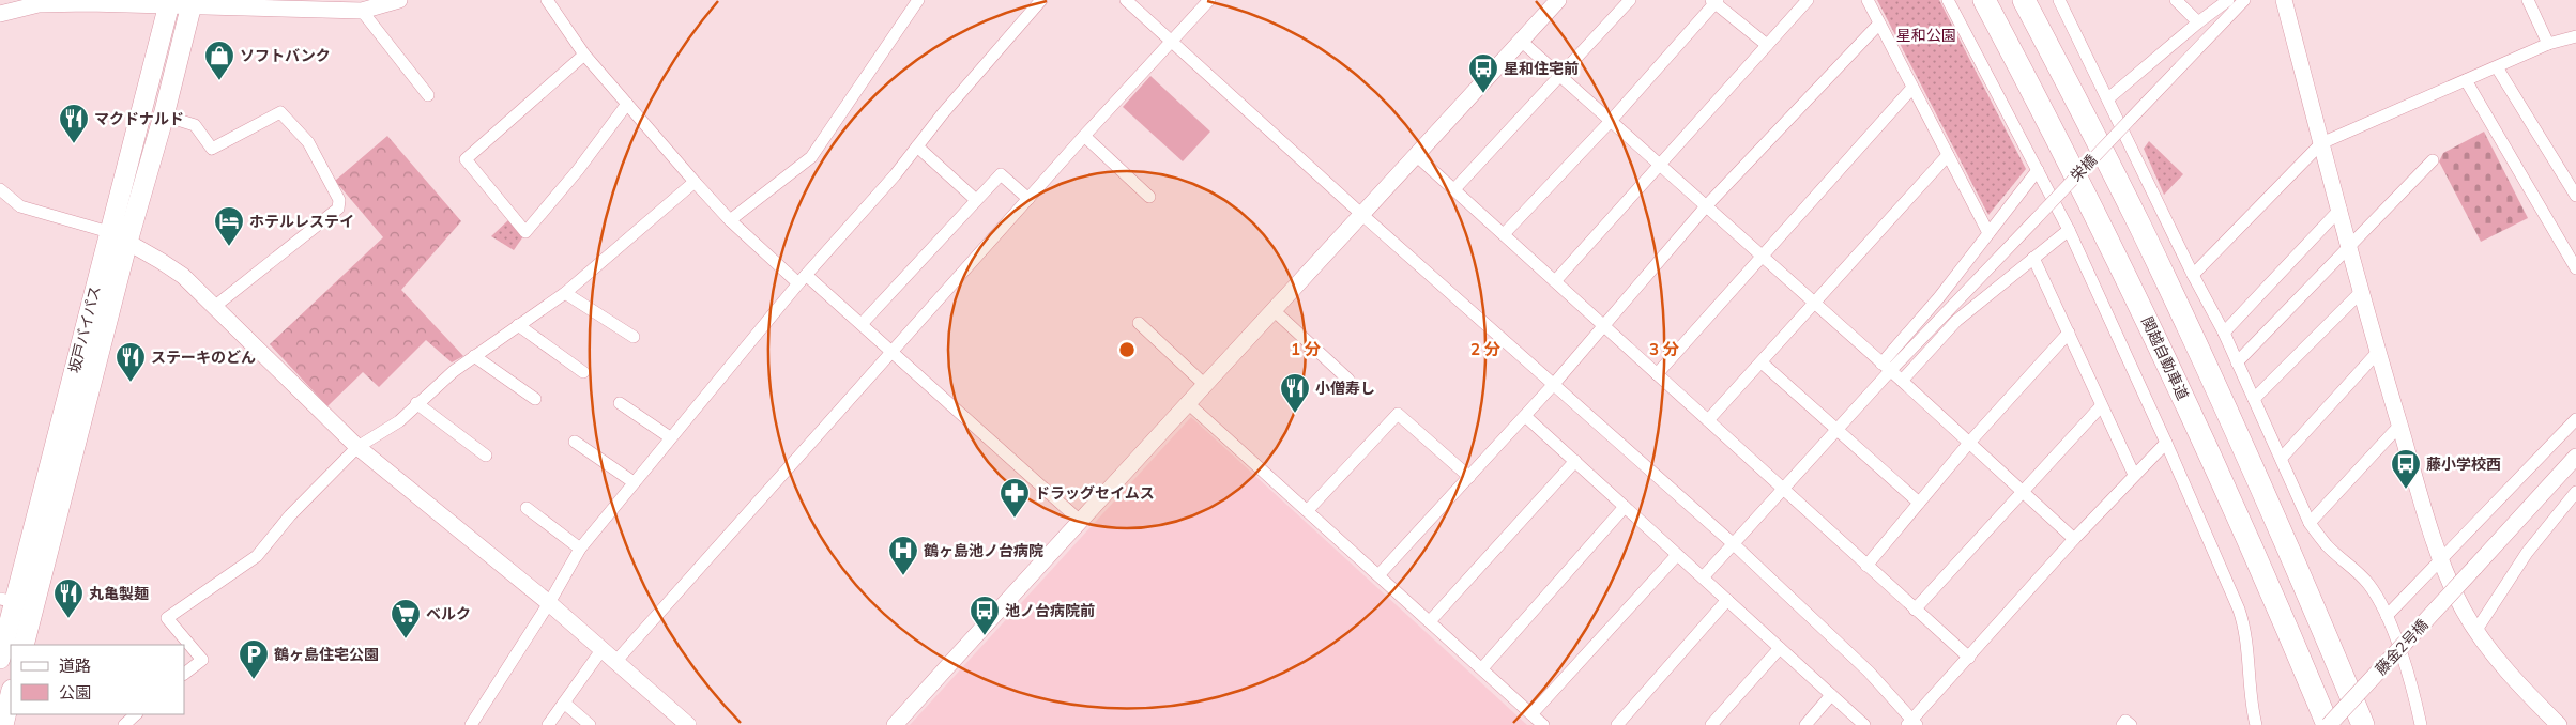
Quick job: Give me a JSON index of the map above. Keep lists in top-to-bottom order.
{
  "streets": {
    "highway": ["坂戸バイパス", "関越自動車道"],
    "street": ["栄橋", "藤金2号橋"]
  },
  "crossings": [
    ["関越自動車道", "藤金2号橋"]
  ],
  "parks": ["星和公園"],
  "places": {
    "shop": ["ソフトバンク"],
    "bus stop": ["星和住宅前", "藤小学校西", "池ノ台病院前"],
    "restaurant": [
      "マクドナルド",
      "ステーキのどん",
      "小僧寿し",
      "丸亀製麺"
    ],
    "hotel": ["ホテルレステイ"],
    "pharmacy": ["ドラッグセイムス"],
    "hospital": ["鶴ヶ島池ノ台病院"],
    "supermarket": ["ベルク"],
    "parking": ["鶴ヶ島住宅公園"]
  },
  "legend": ["道路", "公園"],
  "rings": ["1 分", "2 分", "3 分"]
}
